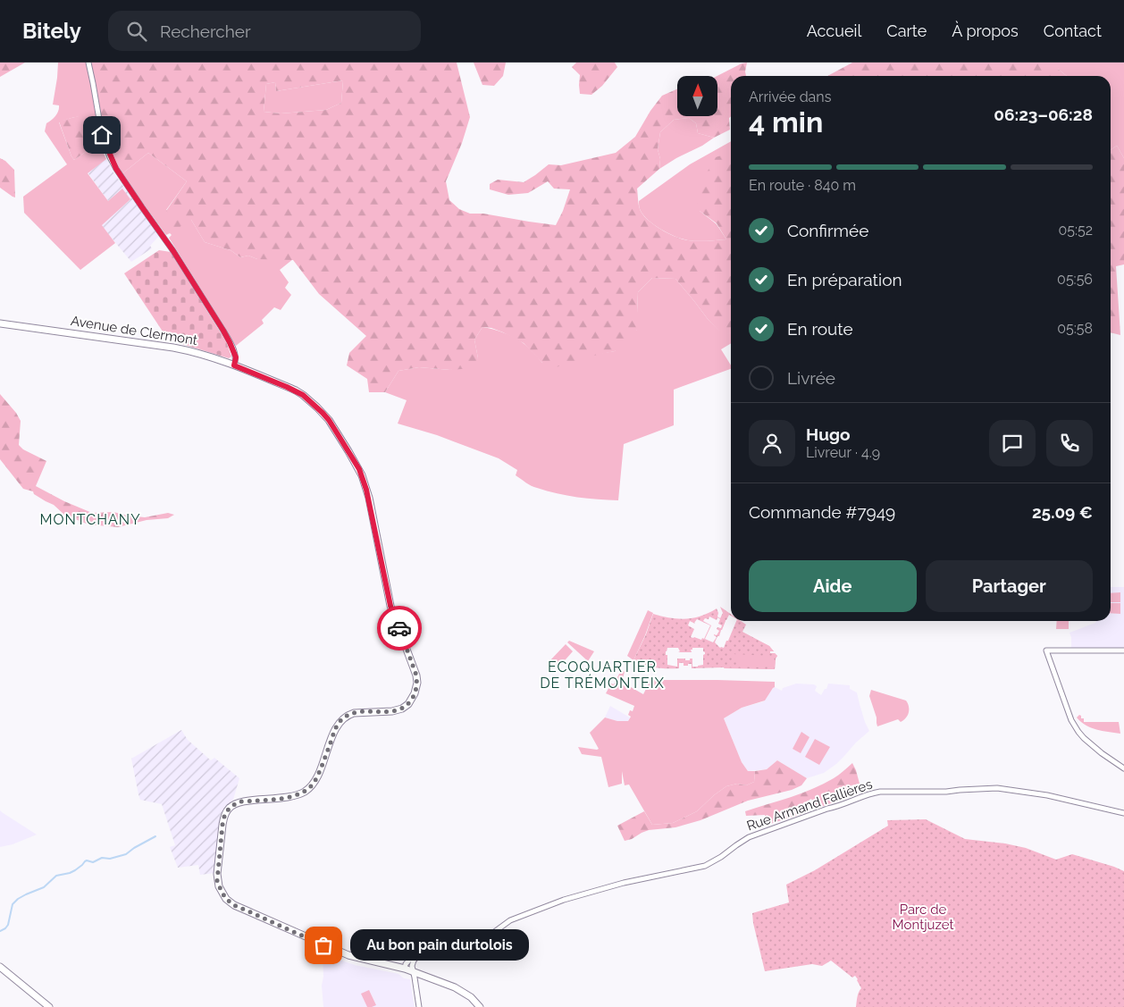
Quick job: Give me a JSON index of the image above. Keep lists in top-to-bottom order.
{
  "streets": {
    "main road": ["Avenue de Clermont"],
    "street": ["Rue Armand Fallières"]
  },
  "districts": ["MONTCHANY", "ECOQUARTIER DE TRÉMONTEIX"],
  "parks": ["Parc de Montjuzet"],
  "places": ["Au bon pain durtolois"],
  "north": "top",
  "page": {
    "header": "Bitely",
    "search": "Rechercher",
    "nav": [
      "Accueil",
      "Carte",
      "À propos",
      "Contact"
    ],
    "heading": ["4 min", "Arrivée dans", "06:23–06:28"],
    "panel": [
      "Hugo",
      "Livreur · 4.9",
      "Commande #7949",
      "25.09 €"
    ],
    "bar": "En route · 840 m",
    "list": [
      ["Confirmée", "05:52"],
      ["En préparation", "05:56"],
      ["En route", "05:58"],
      "Livrée"
    ],
    "buttons": ["Aide", "Partager"],
    "bubble": "Au bon pain durtolois"
  }
}
